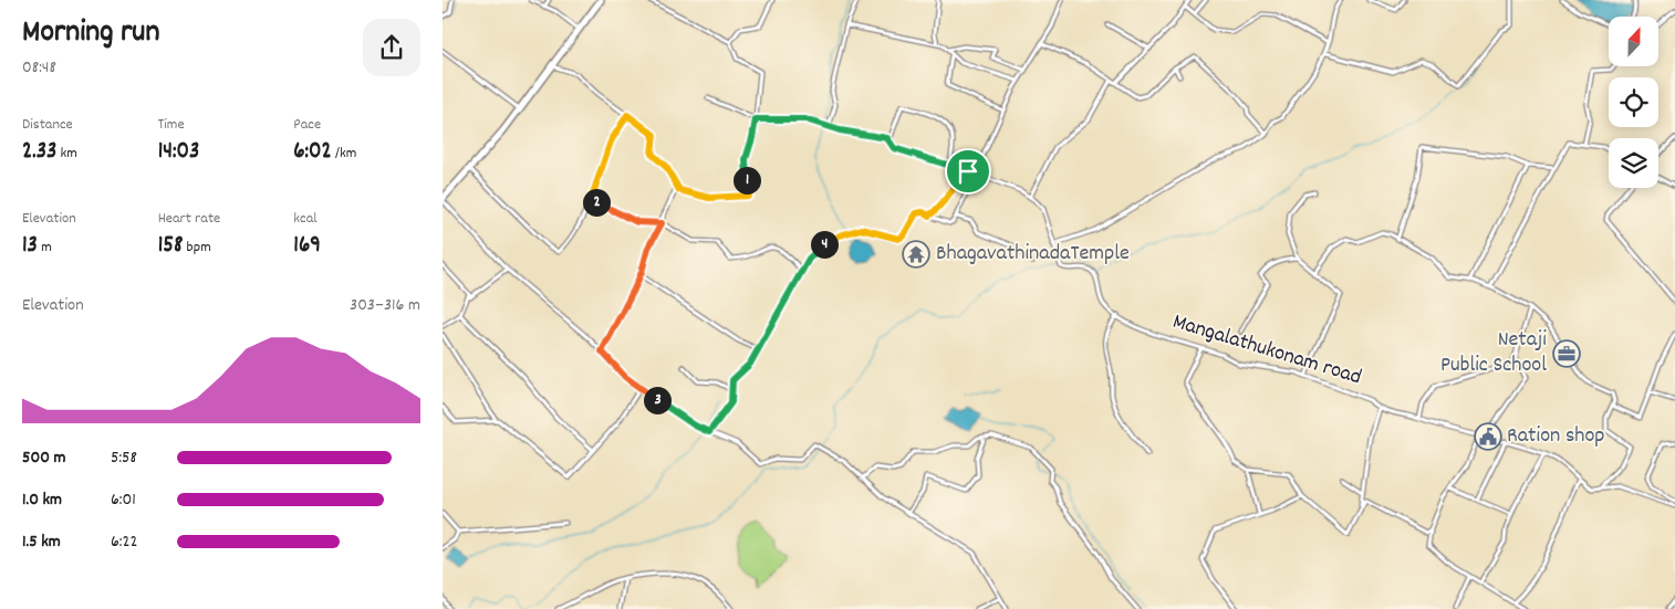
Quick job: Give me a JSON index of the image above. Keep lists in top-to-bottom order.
{
  "streets": {
    "street": ["Mangalathukonam road"]
  },
  "places": {
    "temple": ["BhagavathinadaTemple"],
    "office": ["Netaji Public School"],
    "public building": ["Ration shop"]
  },
  "north": "top",
  "page": {
    "heading": ["Morning run", "08:48"],
    "stats": [
      ["Distance", "2.33 km"],
      ["Time", "14:03"],
      ["Pace", "6:02 /km"],
      ["Elevation", "13 m"],
      ["Heart rate", "158 bpm"],
      ["kcal", "169"]
    ],
    "pins": [
      "1",
      "2",
      "4",
      "3"
    ],
    "chart": ["Elevation", "303–316 m"],
    "list": [
      {
        "name": "500 m",
        "note": "5:58"
      },
      {
        "name": "1.0 km",
        "note": "6:01"
      },
      {
        "name": "1.5 km",
        "note": "6:22"
      }
    ]
  }
}
